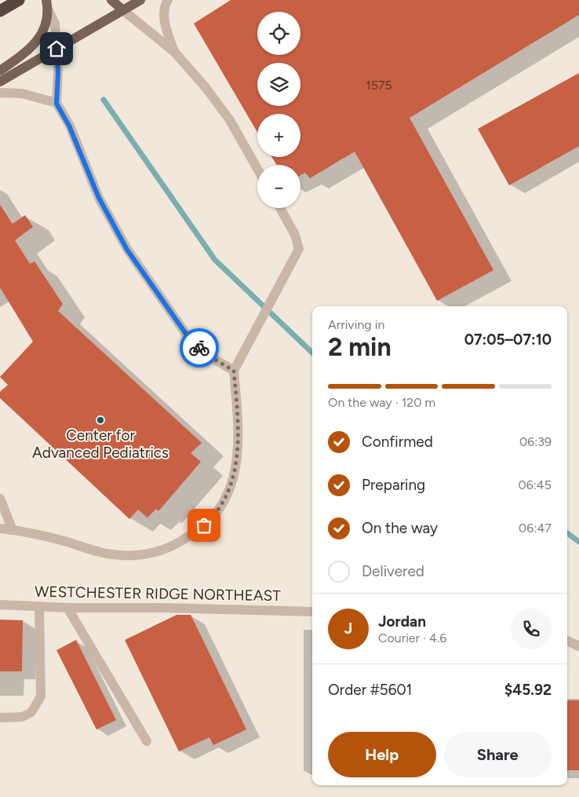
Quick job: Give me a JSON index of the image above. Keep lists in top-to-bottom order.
{
  "streets": {
    "street": ["WESTCHESTER RIDGE NORTHEAST"]
  },
  "places": ["Center for Advanced Pediatrics"],
  "house_numbers": ["1575"],
  "page": {
    "map_buttons": ["+", "−"],
    "heading": ["2 min", "Arriving in", "07:05–07:10"],
    "panel": [
      "Jordan",
      "Courier · 4.6",
      "Order #5601",
      "$45.92"
    ],
    "bar": "On the way · 120 m",
    "list": [
      ["Confirmed", "06:39"],
      ["Preparing", "06:45"],
      ["On the way", "06:47"],
      "Delivered"
    ],
    "round": "J",
    "buttons": ["Help", "Share"]
  }
}
